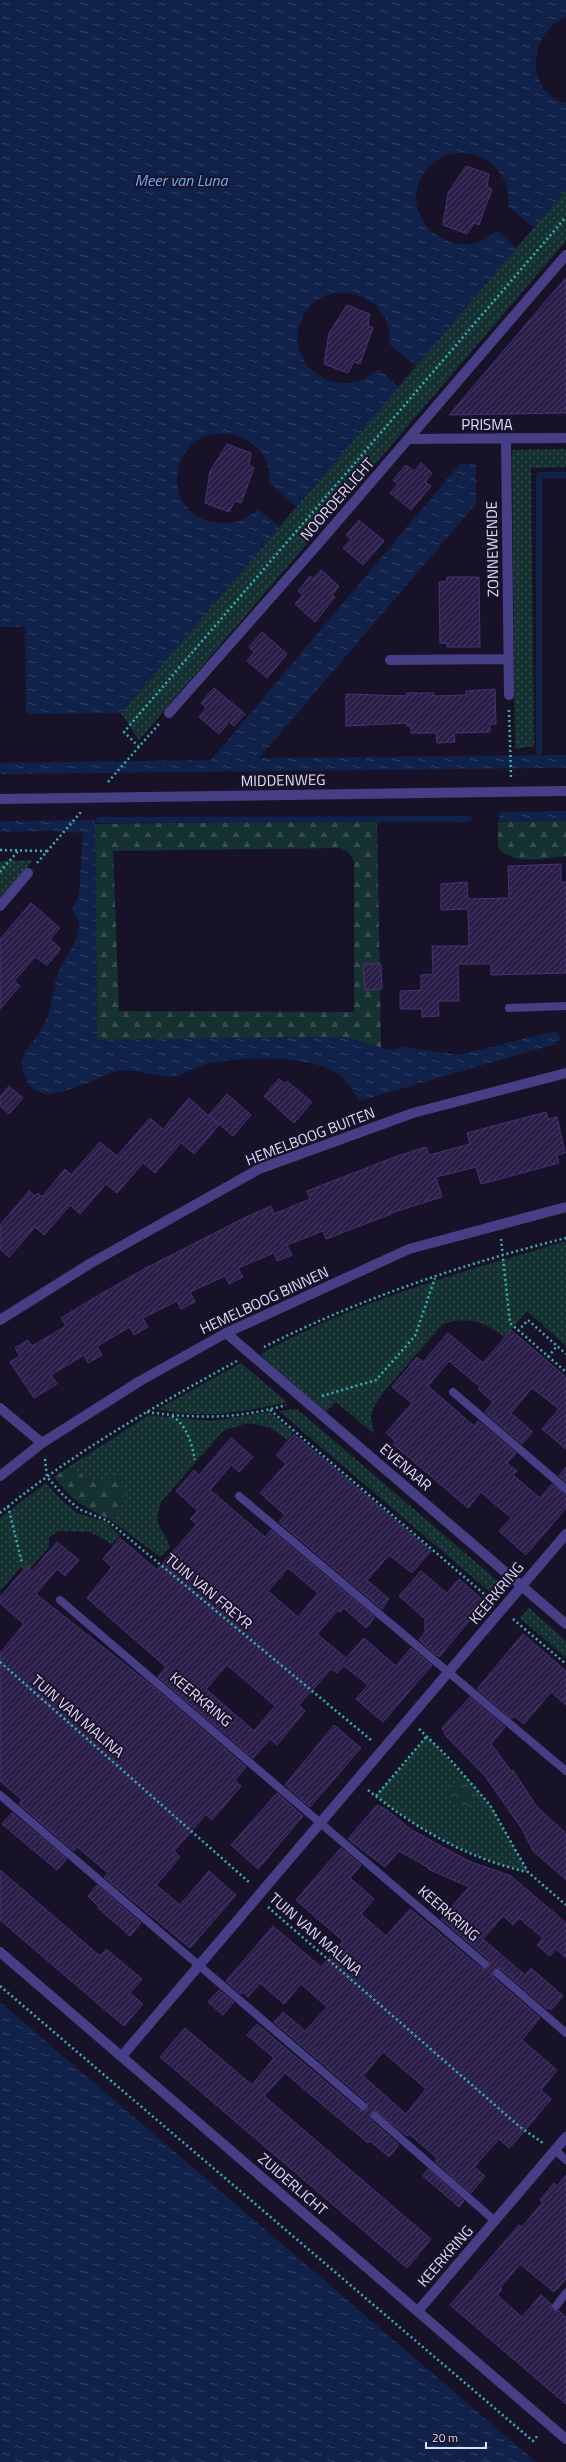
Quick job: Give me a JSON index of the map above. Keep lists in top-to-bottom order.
{
  "streets": {
    "street": [
      "PRISMA",
      "NOORDERLICHT",
      "ZONNEWENDE",
      "MIDDENWEG",
      "HEMELBOOG BUITEN",
      "HEMELBOOG BINNEN",
      "EVENAAR",
      "KEERKRING",
      "ZUIDERLICHT"
    ],
    "path": ["TUIN VAN FREYR", "TUIN VAN MALINA"]
  },
  "crossings": [
    ["PRISMA", "NOORDERLICHT"],
    ["PRISMA", "ZONNEWENDE"],
    ["HEMELBOOG BINNEN", "EVENAAR"],
    ["HEMELBOOG BINNEN", "TUIN VAN FREYR"],
    ["EVENAAR", "KEERKRING"],
    ["TUIN VAN FREYR", "KEERKRING"],
    ["KEERKRING", "TUIN VAN MALINA"],
    ["KEERKRING", "ZUIDERLICHT"]
  ],
  "water": ["Meer van Luna"],
  "scale_bar": "20 m"
}
